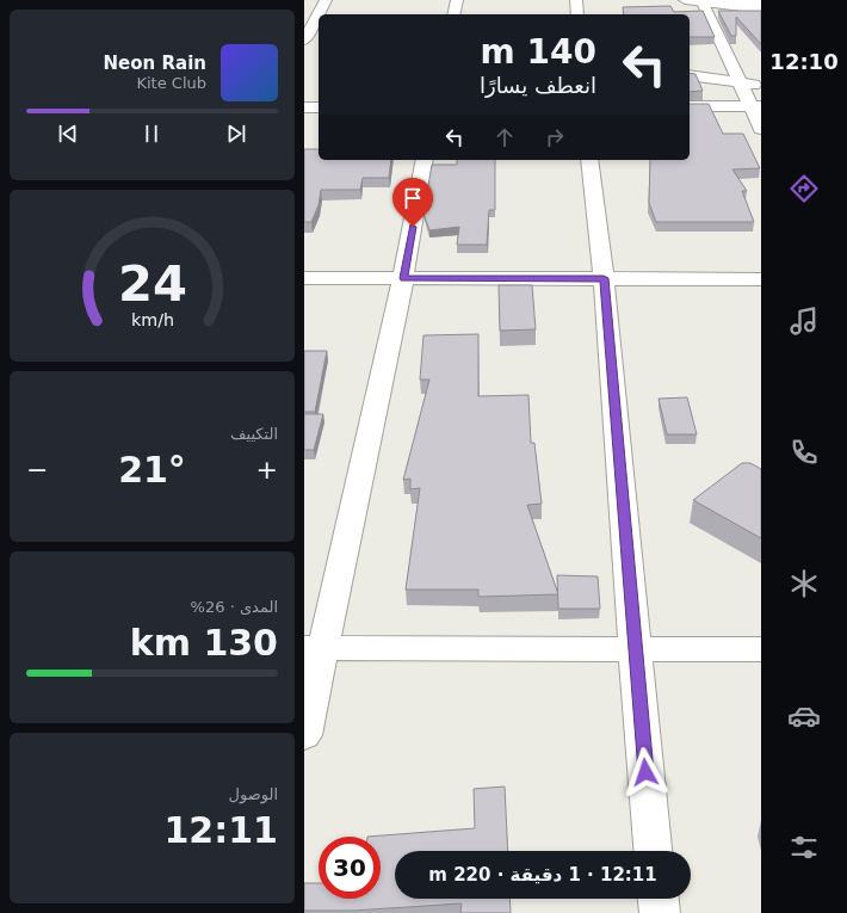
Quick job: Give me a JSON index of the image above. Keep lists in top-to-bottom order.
{
  "page": {
    "tabs": "12:10",
    "turn": ["140 m", "انعطف يسارًا"],
    "song": ["Neon Rain", "Kite Club"],
    "tile": [
      "التكييف",
      ["المدى · 26%", "130 km"],
      ["الوصول", "12:11"]
    ],
    "heat": ["−", "21°", "+"],
    "limit": "30",
    "trip": "12:11 · 1 دقيقة · 220 m",
    "gauge": ["24", "km/h"]
  }
}
